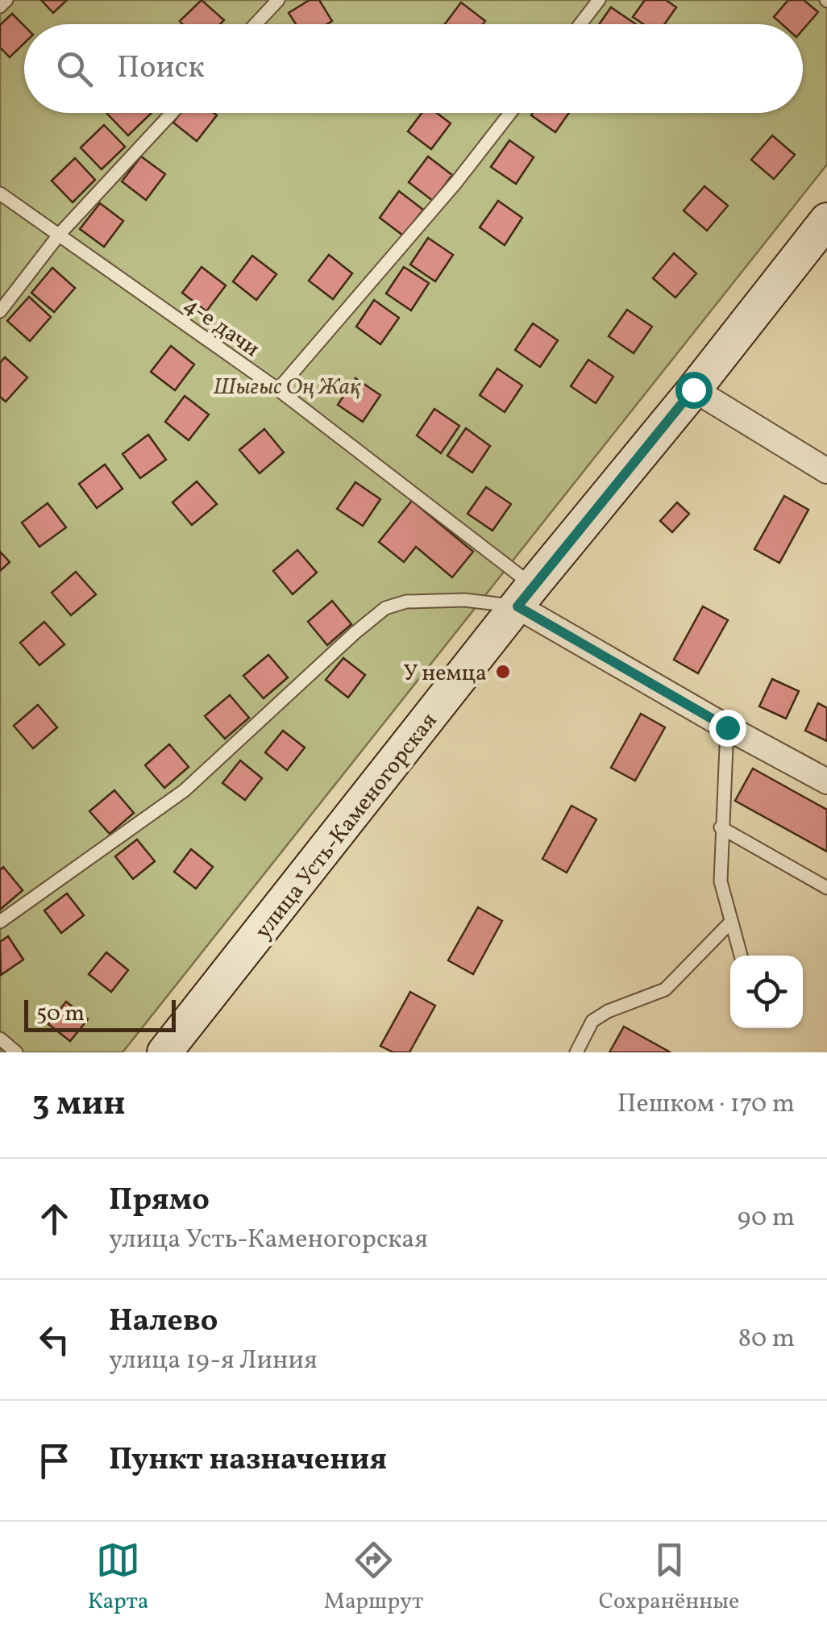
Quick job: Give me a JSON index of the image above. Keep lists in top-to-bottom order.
{
  "streets": {
    "street": ["улица Усть-Каменогорская"],
    "lane": ["4-е дачи"]
  },
  "crossings": [
    ["4-е дачи", "улица Усть-Каменогорская"]
  ],
  "parks": ["Шығыс Оң Жақ"],
  "places": ["У немца"],
  "scale_bar": "50 m",
  "page": {
    "search": "Поиск",
    "scale": "50 m",
    "heading": ["3 мин", "Пешком · 170 m"],
    "list": [
      ["Прямо", "улица Усть-Каменогорская", "90 m"],
      ["Налево", "улица 19-я Линия", "80 m"],
      "Пункт назначения"
    ],
    "nav": ["Карта", "Маршрут", "Сохранённые"]
  }
}
